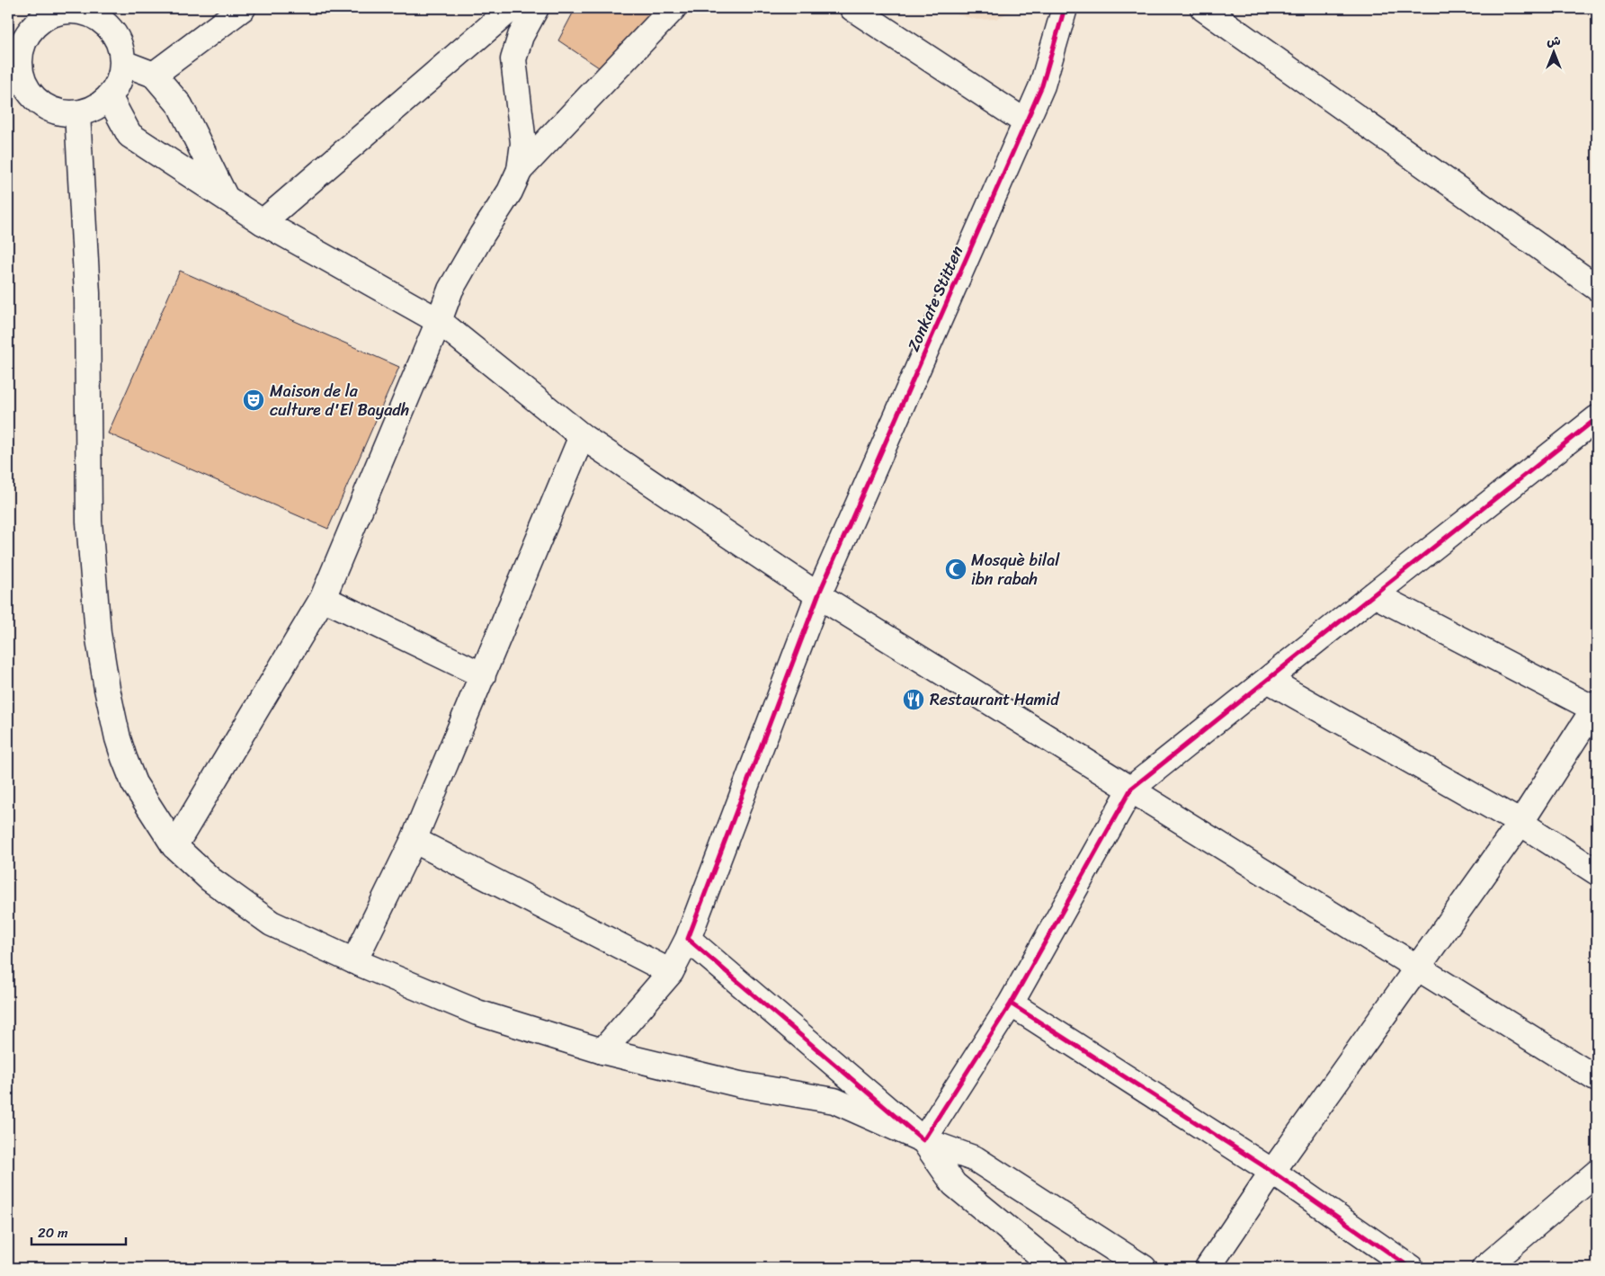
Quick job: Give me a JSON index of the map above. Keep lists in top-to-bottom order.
{
  "streets": {
    "street": ["Zonkate Stitten"]
  },
  "places": {
    "theatre": ["Maison de la culture d'El Bayadh"],
    "mosque": ["Mosquè bilal ibn rabah"],
    "restaurant": ["Restaurant Hamid"]
  },
  "scale_bar": "20 m",
  "north": "top"
}
